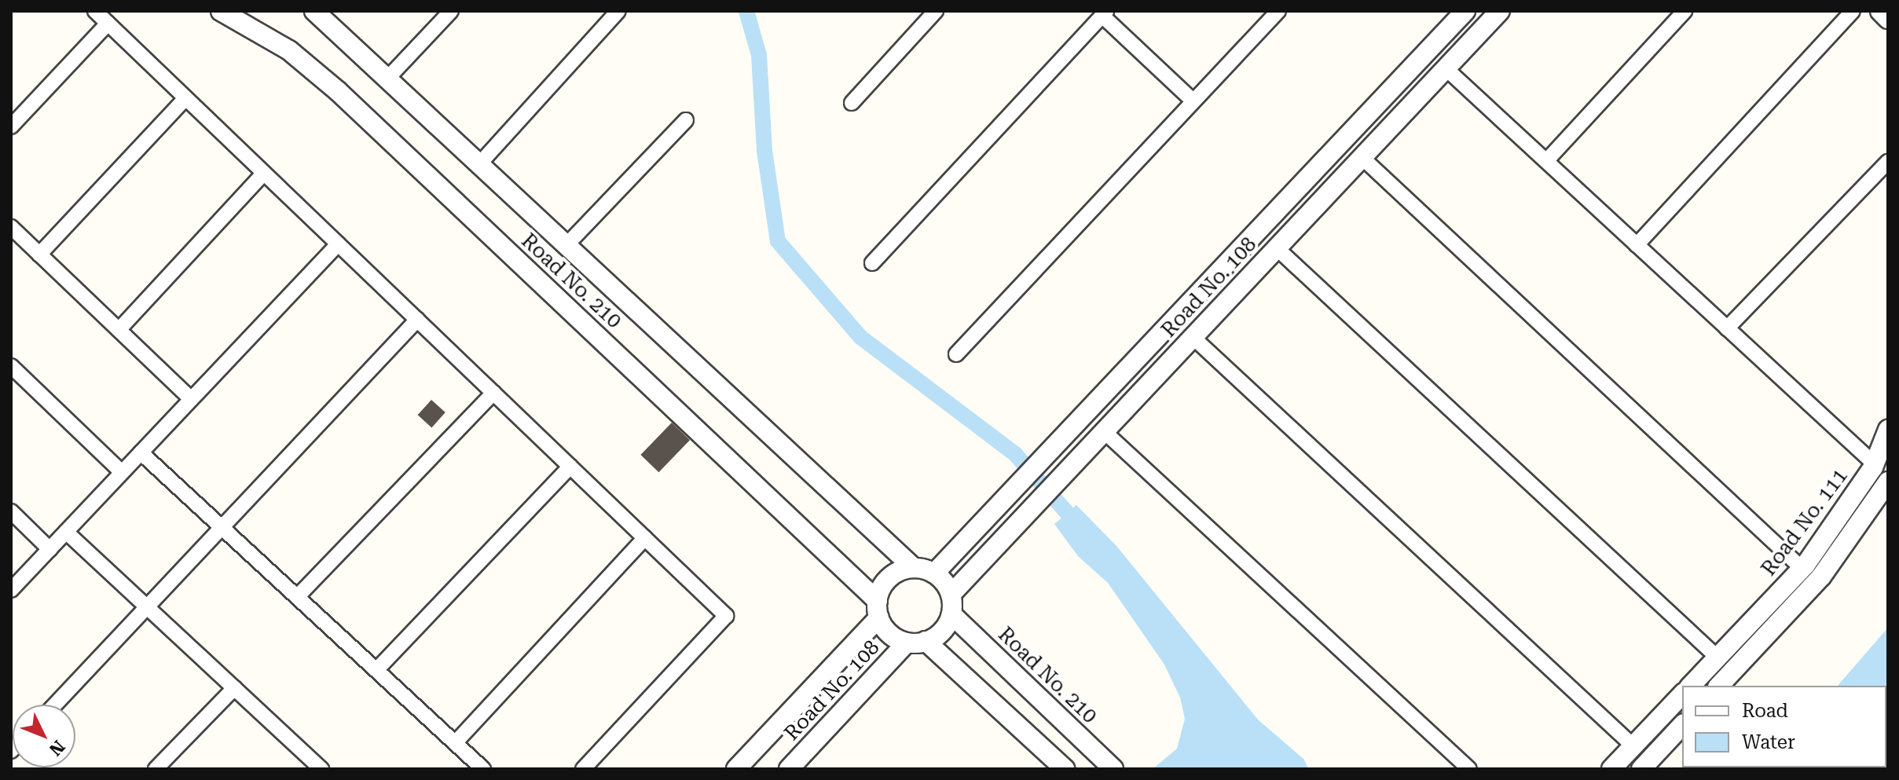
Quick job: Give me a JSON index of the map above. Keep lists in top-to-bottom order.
{
  "streets": {
    "street": ["Road No. 210", "Road No. 108", "Road No. 111"]
  },
  "crossings": [
    ["Road No. 210", "Road No. 108"]
  ],
  "legend": ["Road", "Water"],
  "north": "bottom right"
}
